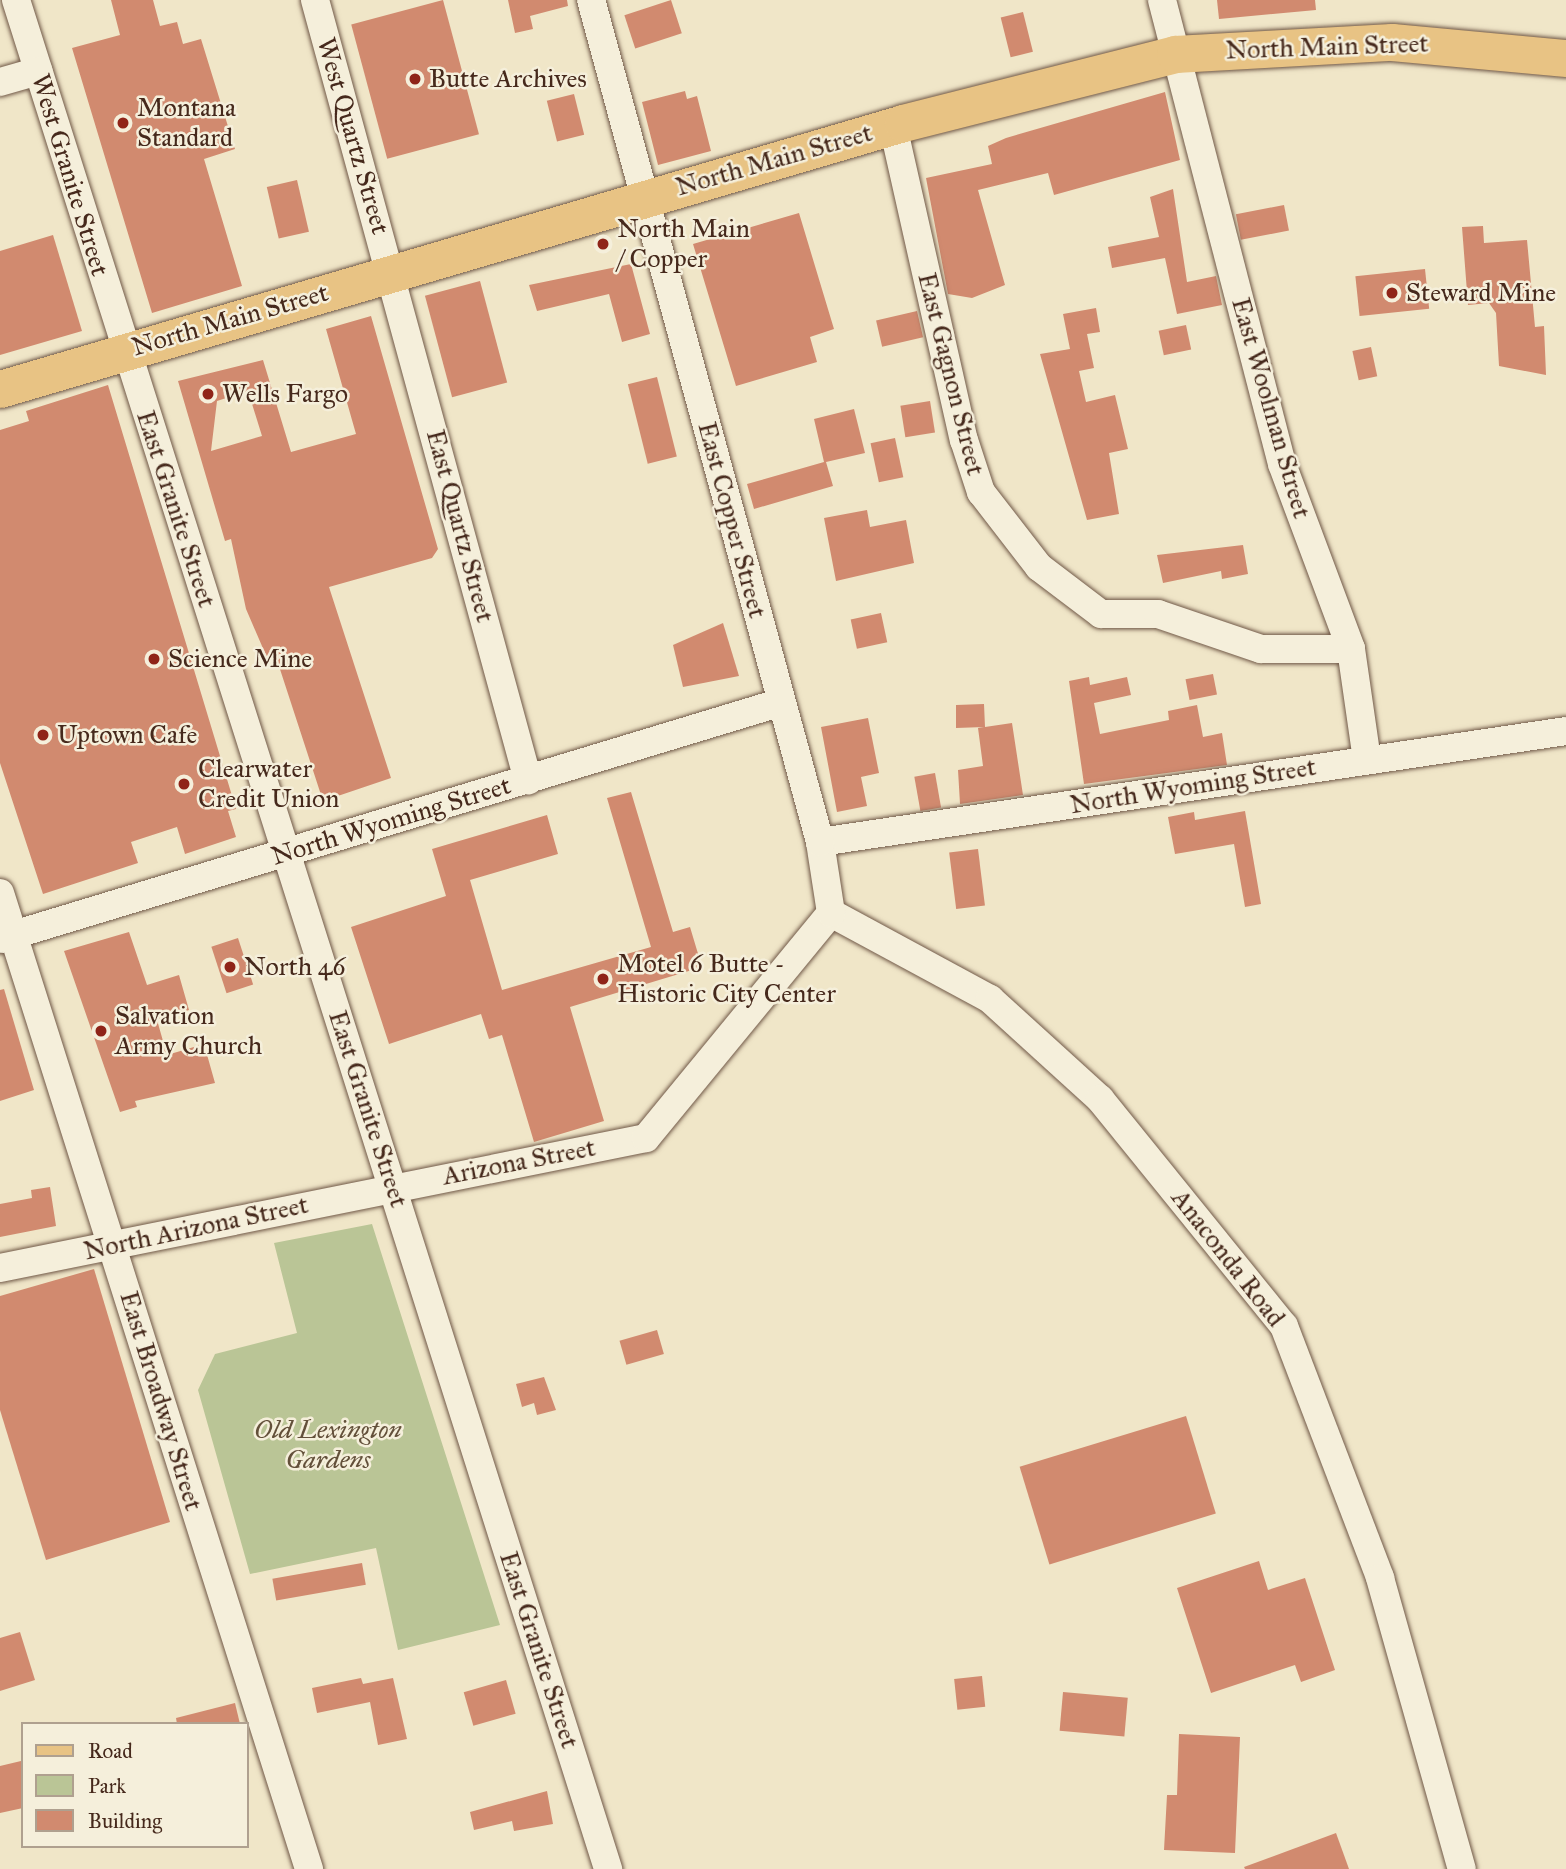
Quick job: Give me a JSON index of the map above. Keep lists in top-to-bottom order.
{
  "streets": {
    "main road": ["North Main Street"],
    "street": [
      "West Quartz Street",
      "West Granite Street",
      "East Gagnon Street",
      "East Woolman Street",
      "East Granite Street",
      "East Copper Street",
      "East Quartz Street",
      "North Wyoming Street",
      "Arizona Street",
      "North Arizona Street",
      "Anaconda Road",
      "East Broadway Street"
    ]
  },
  "crossings": [
    ["North Main Street", "West Quartz Street"],
    ["North Main Street", "West Granite Street"],
    ["North Main Street", "East Gagnon Street"],
    ["North Main Street", "East Woolman Street"],
    ["North Main Street", "East Granite Street"],
    ["North Main Street", "East Copper Street"],
    ["North Main Street", "East Quartz Street"],
    ["West Quartz Street", "East Quartz Street"],
    ["West Granite Street", "East Granite Street"],
    ["East Gagnon Street", "East Woolman Street"],
    ["East Woolman Street", "North Wyoming Street"],
    ["East Granite Street", "North Wyoming Street"],
    ["East Granite Street", "Arizona Street"],
    ["East Granite Street", "North Arizona Street"],
    ["East Copper Street", "North Wyoming Street"],
    ["East Copper Street", "Arizona Street"],
    ["East Copper Street", "Anaconda Road"],
    ["East Quartz Street", "North Wyoming Street"],
    ["North Wyoming Street", "East Broadway Street"],
    ["Arizona Street", "North Arizona Street"],
    ["Arizona Street", "Anaconda Road"],
    ["North Arizona Street", "East Broadway Street"]
  ],
  "parks": ["Old Lexington Gardens"],
  "places": [
    "Butte Archives",
    "Montana Standard",
    "North Main / Copper",
    "Steward Mine",
    "Wells Fargo",
    "Science Mine",
    "Uptown Cafe",
    "Clearwater Credit Union",
    "North 46",
    "Motel 6 Butte - Historic City Center",
    "Salvation Army Church"
  ],
  "legend": ["Road", "Park", "Building"]
}
